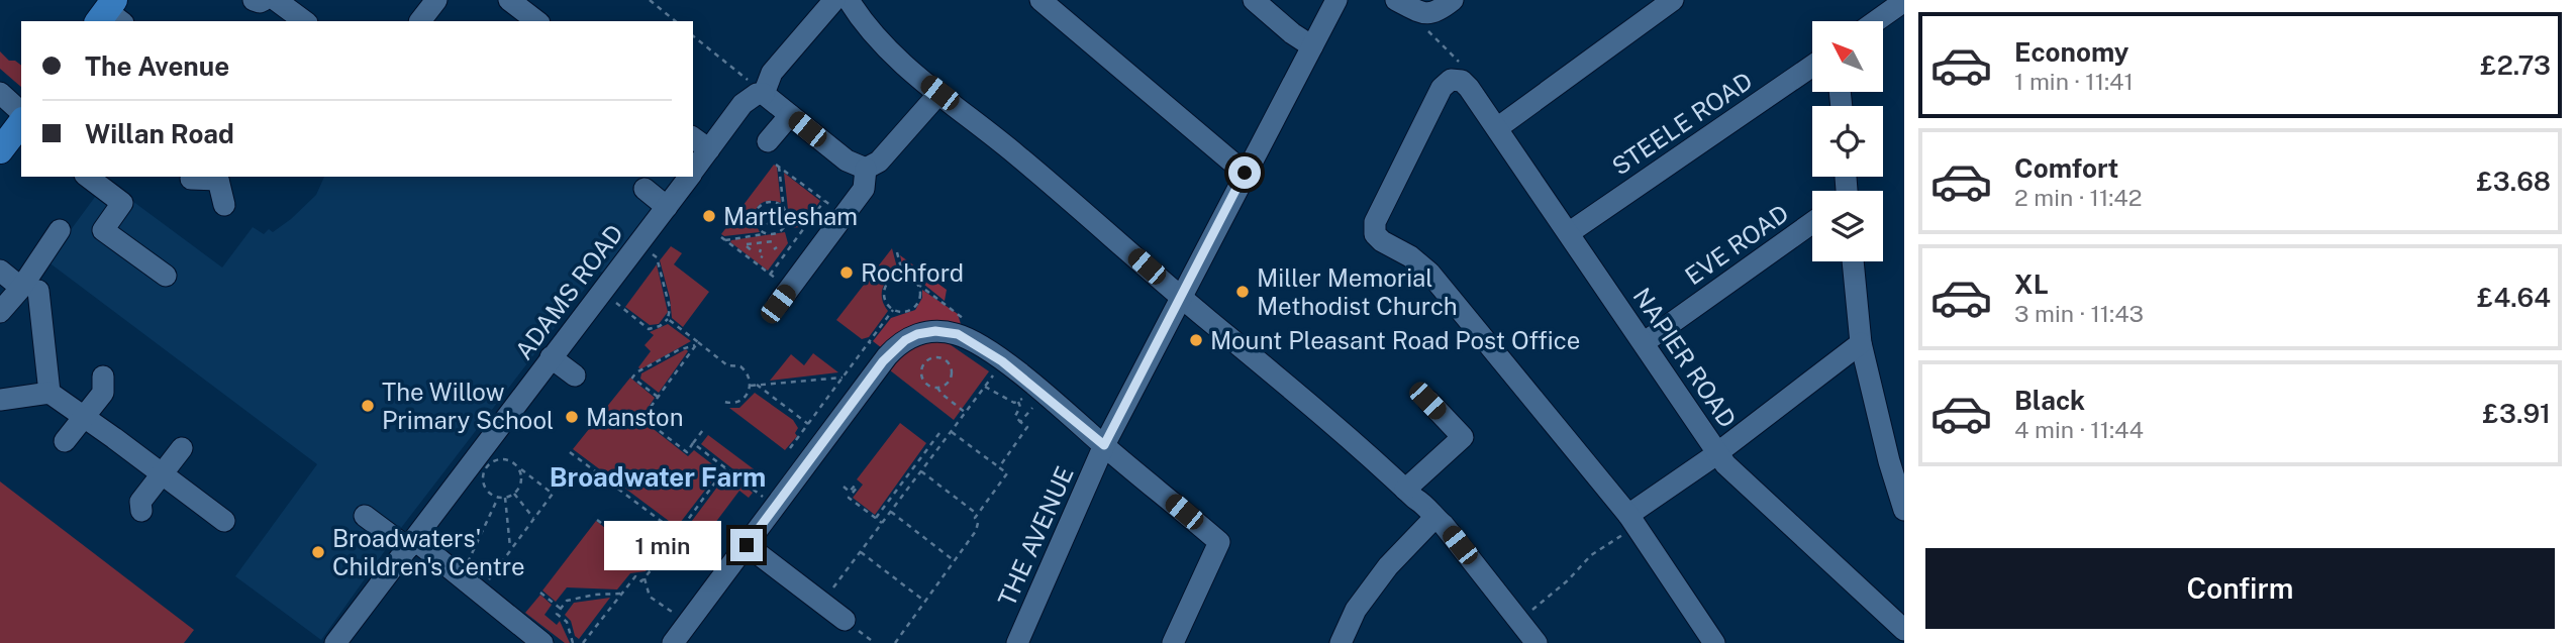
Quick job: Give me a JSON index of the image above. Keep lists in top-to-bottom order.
{
  "streets": {
    "street": [
      "STEELE ROAD",
      "EVE ROAD",
      "ADAMS ROAD",
      "NAPIER ROAD",
      "THE AVENUE"
    ]
  },
  "crossings": [
    ["STEELE ROAD", "NAPIER ROAD"],
    ["EVE ROAD", "NAPIER ROAD"]
  ],
  "districts": ["Broadwater Farm"],
  "places": [
    "Martlesham",
    "Rochford",
    "Miller Memorial Methodist Church",
    "Mount Pleasant Road Post Office",
    "The Willow Primary School",
    "Manston",
    "Broadwaters' Children's Centre"
  ],
  "north": "top left",
  "page": {
    "list": [
      {
        "name": "Economy",
        "note": "1 min · 11:41",
        "value": "£2.73"
      },
      {
        "name": "Comfort",
        "note": "2 min · 11:42",
        "value": "£3.68"
      },
      {
        "name": "XL",
        "note": "3 min · 11:43",
        "value": "£4.64"
      },
      {
        "name": "Black",
        "note": "4 min · 11:44",
        "value": "£3.91"
      }
    ],
    "banner": ["The Avenue", "Willan Road"],
    "bubble": "1 min",
    "buttons": "Confirm"
  }
}
